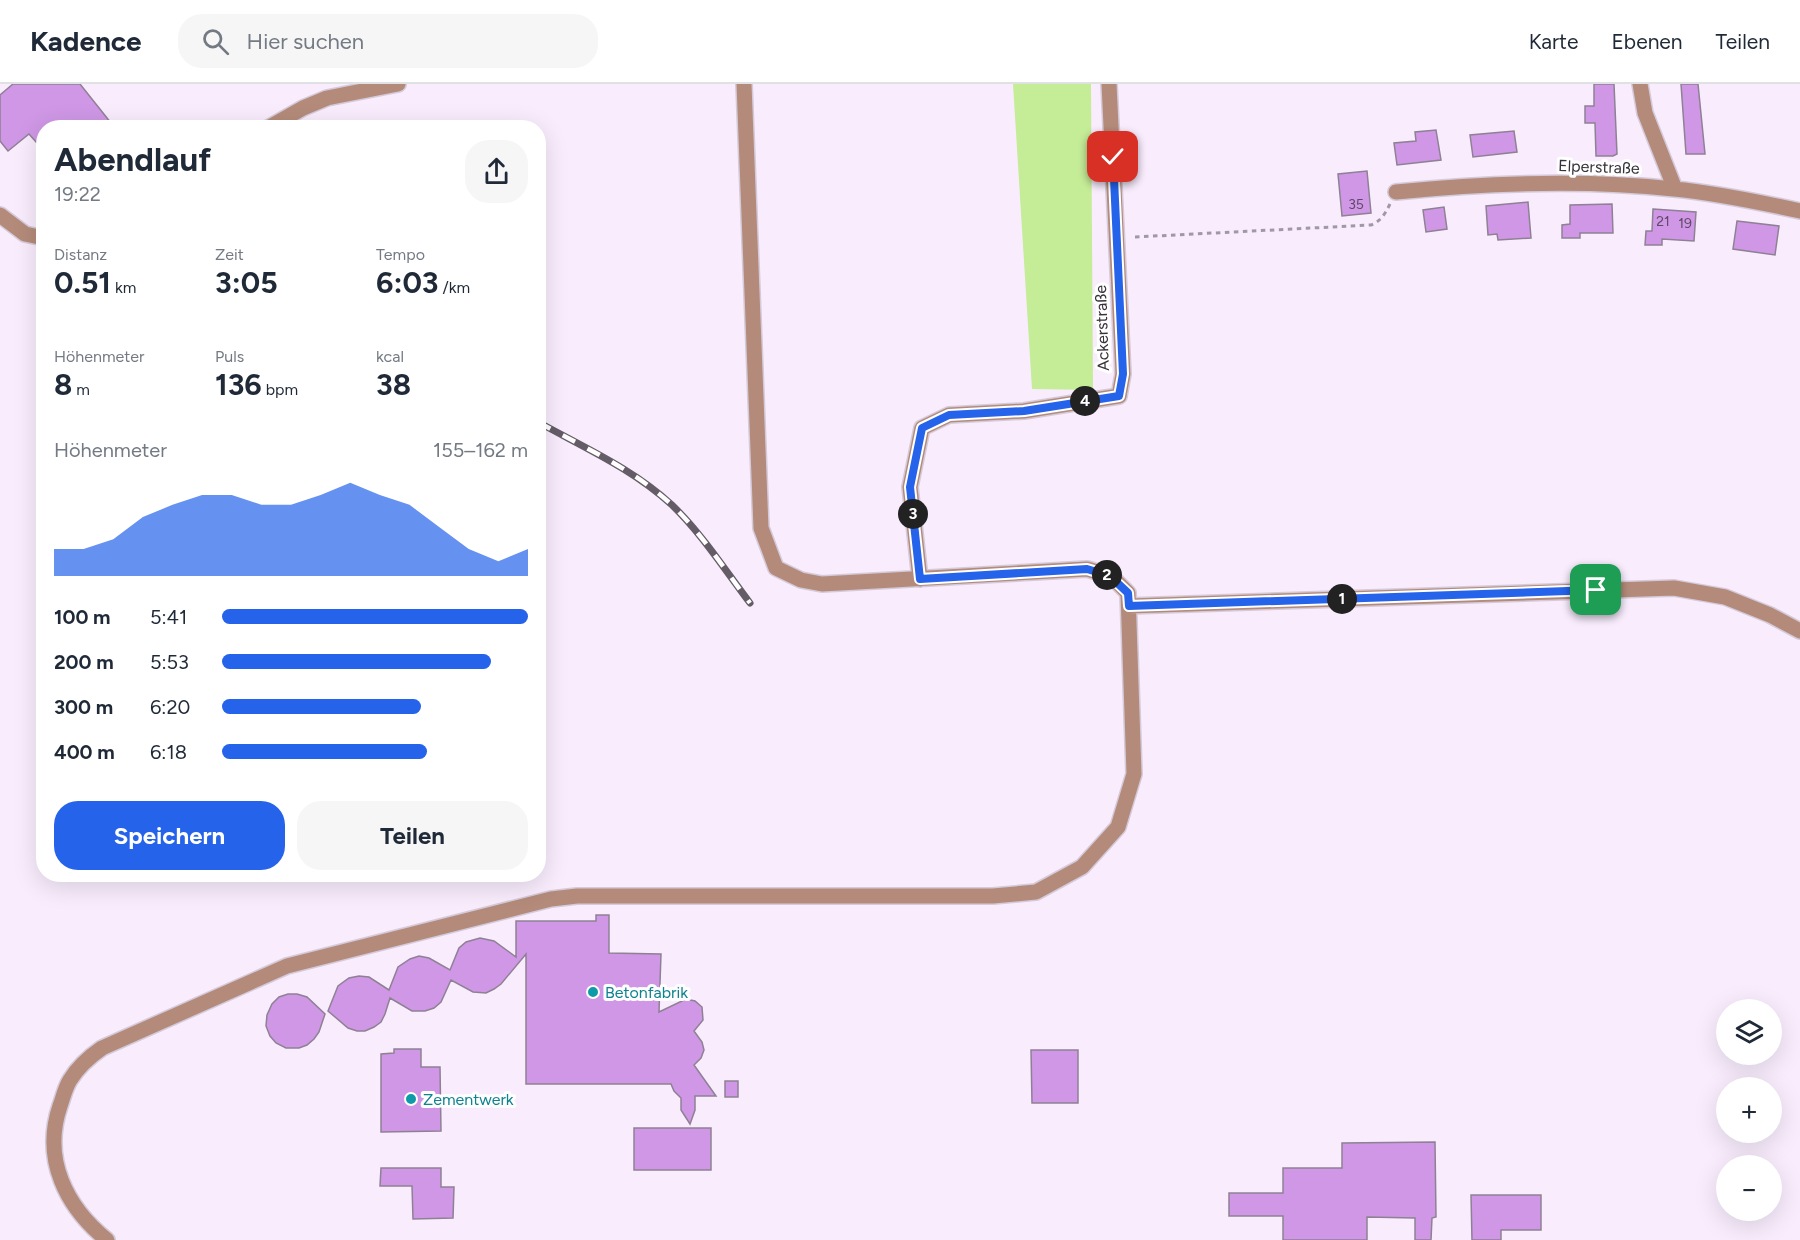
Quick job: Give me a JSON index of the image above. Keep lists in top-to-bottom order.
{
  "streets": {
    "street": ["Elperstraße", "Ackerstraße"]
  },
  "places": ["Betonfabrik", "Zementwerk"],
  "house_numbers": ["35", "21", "19"],
  "page": {
    "header": "Kadence",
    "search": "Hier suchen",
    "nav": ["Karte", "Ebenen", "Teilen"],
    "heading": ["Abendlauf", "19:22"],
    "stats": [
      ["Distanz", "0.51 km"],
      ["Zeit", "3:05"],
      ["Tempo", "6:03 /km"],
      ["Höhenmeter", "8 m"],
      ["Puls", "136 bpm"],
      ["kcal", "38"]
    ],
    "pins": [
      "4",
      "3",
      "2",
      "1"
    ],
    "chart": ["Höhenmeter", "155–162 m"],
    "list": [
      {
        "name": "100 m",
        "note": "5:41"
      },
      {
        "name": "200 m",
        "note": "5:53"
      },
      {
        "name": "300 m",
        "note": "6:20"
      },
      {
        "name": "400 m",
        "note": "6:18"
      }
    ],
    "buttons": ["Speichern", "Teilen"],
    "map_buttons": ["+", "−"]
  }
}
